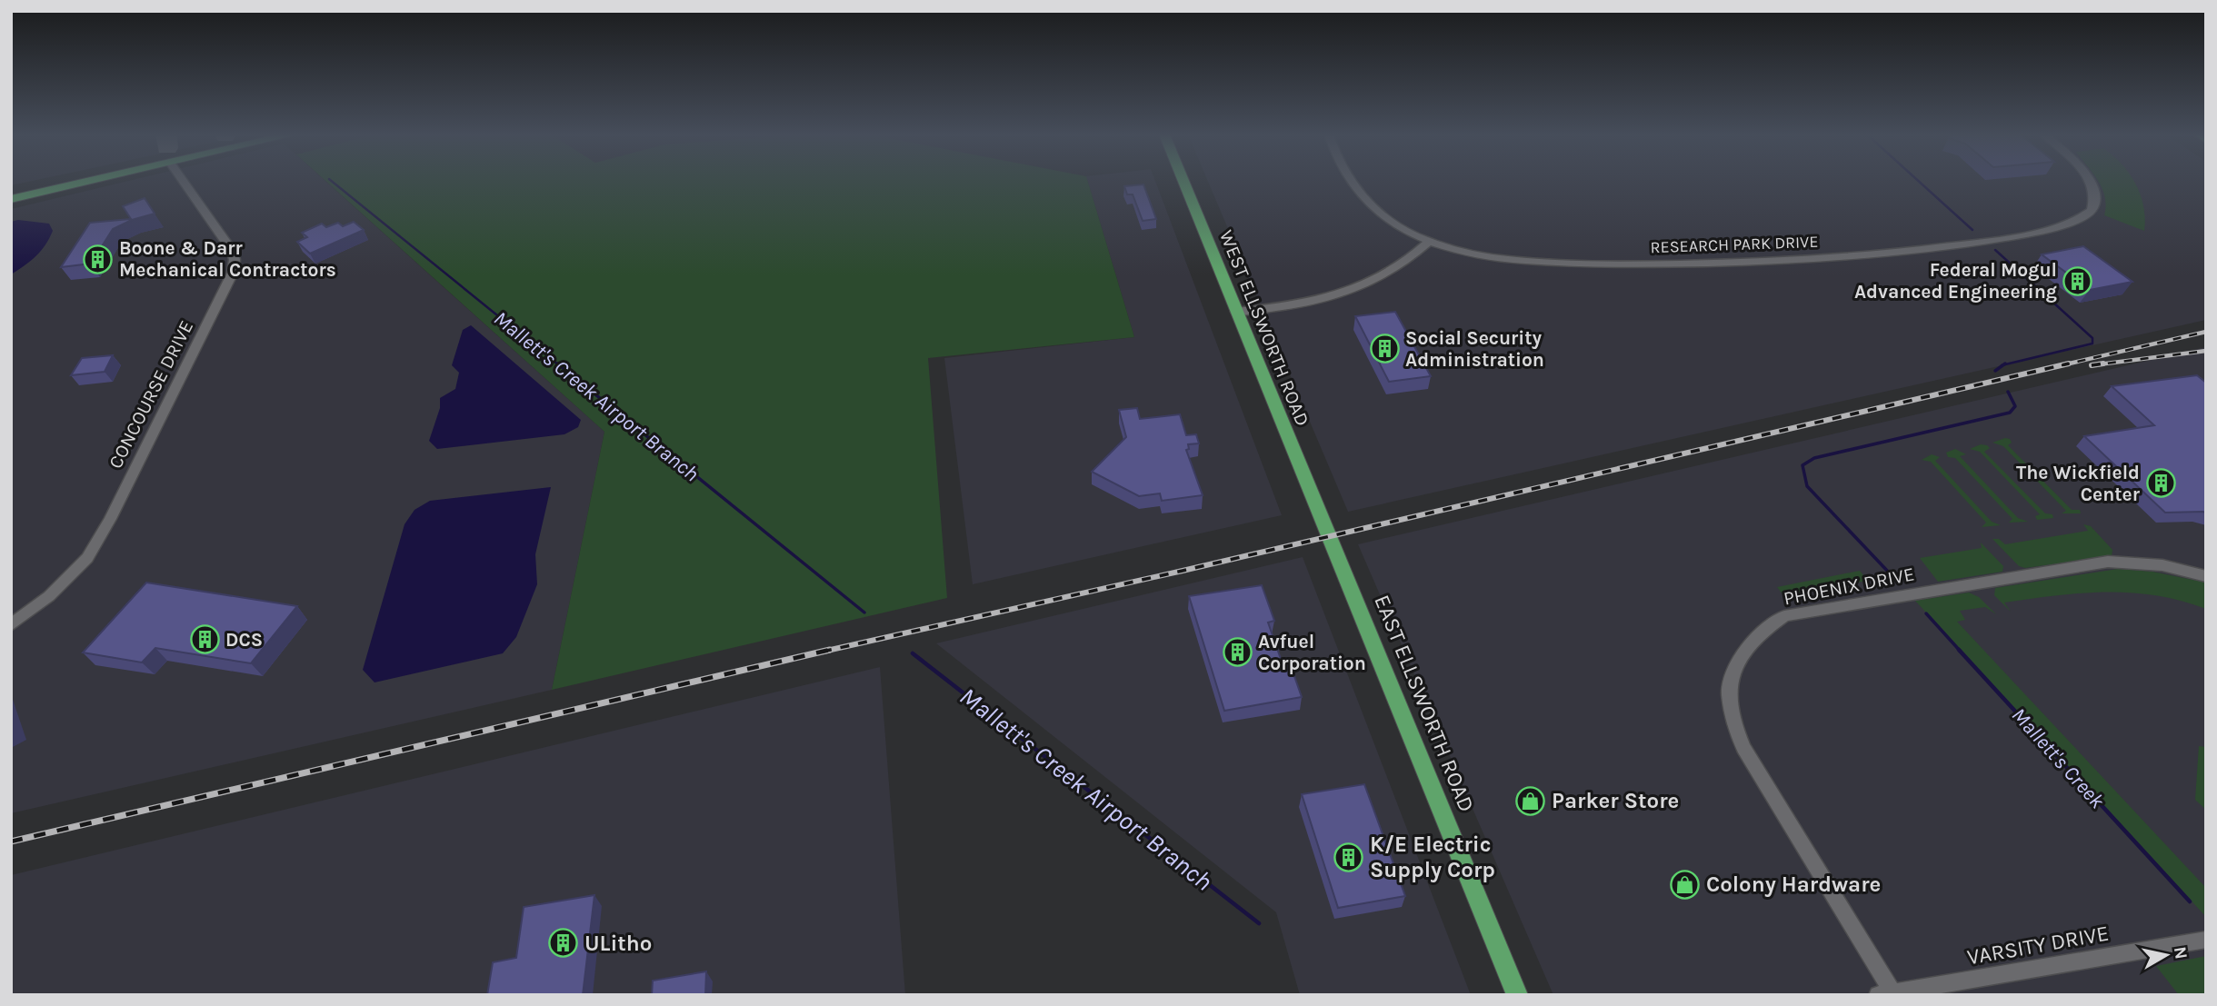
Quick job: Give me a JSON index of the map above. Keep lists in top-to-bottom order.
{
  "streets": {
    "main road": ["WEST ELLSWORTH ROAD", "EAST ELLSWORTH ROAD"],
    "street": [
      "RESEARCH PARK DRIVE",
      "CONCOURSE DRIVE",
      "PHOENIX DRIVE",
      "VARSITY DRIVE"
    ]
  },
  "crossings": [
    ["WEST ELLSWORTH ROAD", "EAST ELLSWORTH ROAD"],
    ["PHOENIX DRIVE", "VARSITY DRIVE"]
  ],
  "water": ["Mallett's Creek Airport Branch", "Mallett's Creek"],
  "places": {
    "building": [
      "Boone & Darr Mechanical Contractors",
      "Federal Mogul Advanced Engineering",
      "Social Security Administration",
      "The Wickfield Center",
      "DCS",
      "Avfuel Corporation",
      "K/E Electric Supply Corp",
      "ULitho"
    ],
    "shop": ["Parker Store", "Colony Hardware"]
  },
  "north": "right"
}
